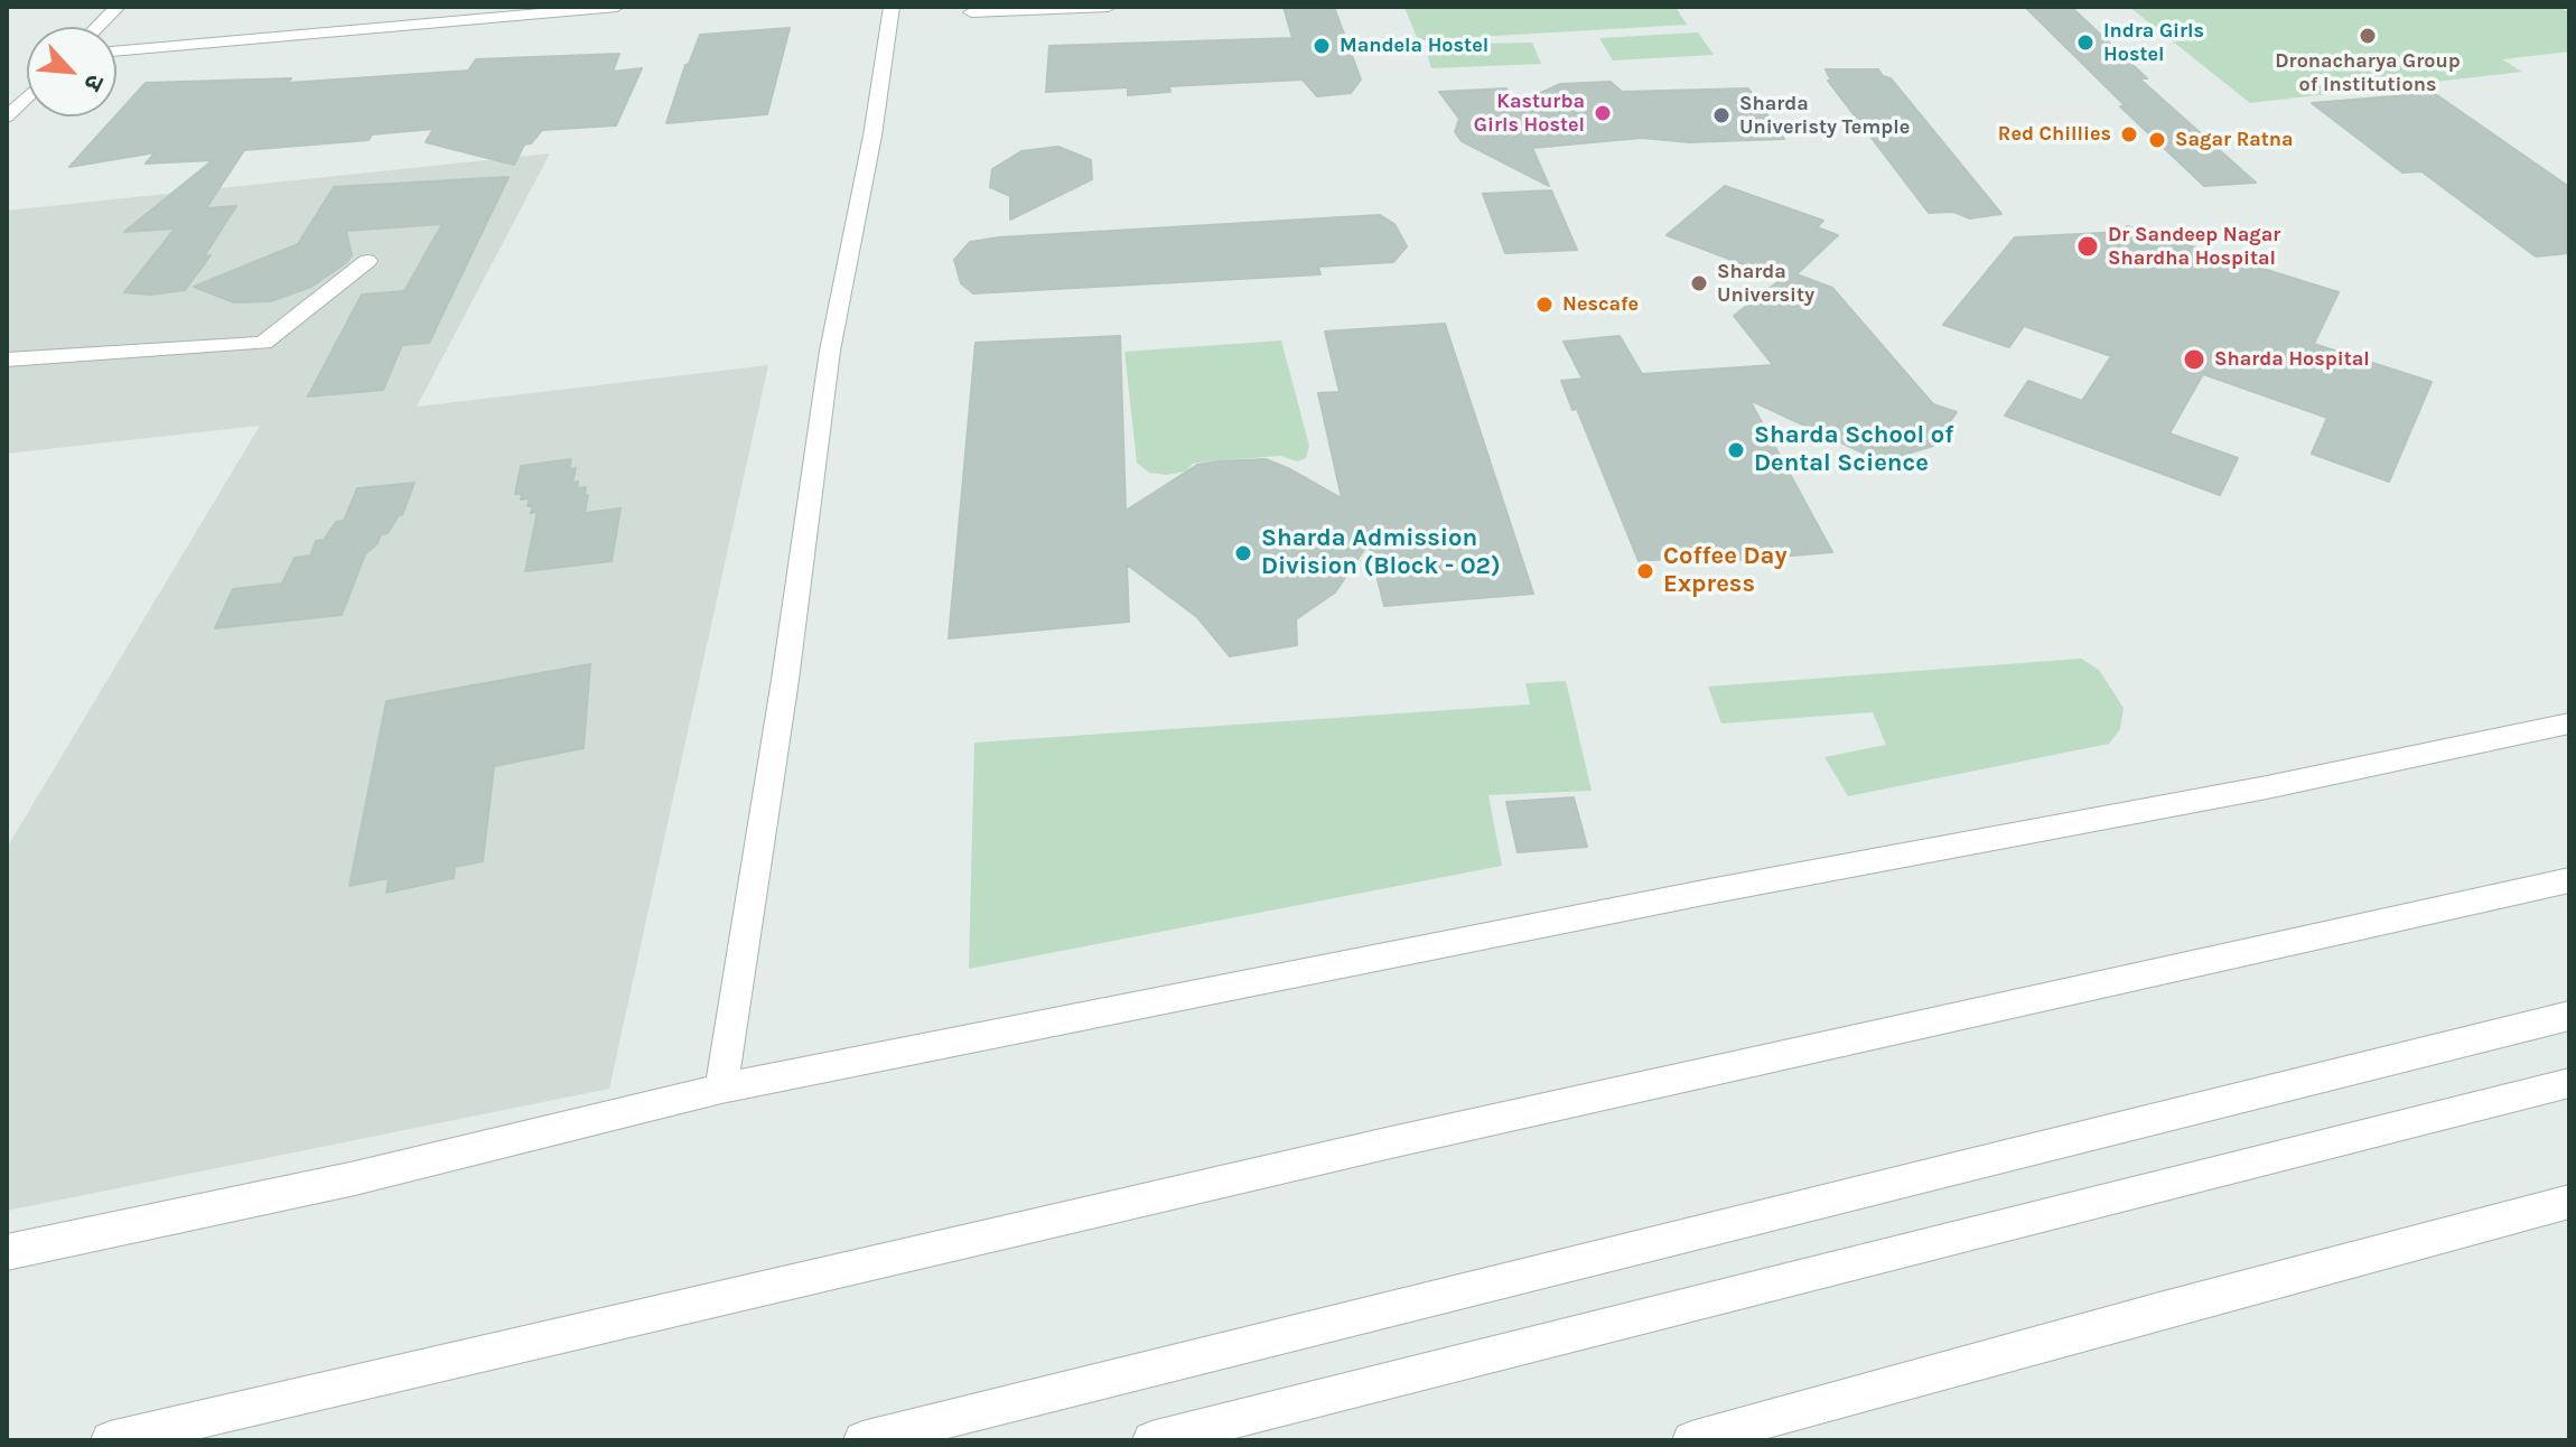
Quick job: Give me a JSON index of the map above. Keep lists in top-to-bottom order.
{
  "places": [
    "Dronacharya Group of Institutions",
    "Indra Girls Hostel",
    "Mandela Hostel",
    "Kasturba Girls Hostel",
    "Sharda Univeristy Temple",
    "Red Chillies",
    "Sagar Ratna",
    "Dr Sandeep Nagar Shardha Hospital",
    "Sharda University",
    "Nescafe",
    "Sharda Hospital",
    "Sharda School of Dental Science",
    "Sharda Admission Division (Block - 02)",
    "Coffee Day Express"
  ],
  "north": "bottom right"
}
